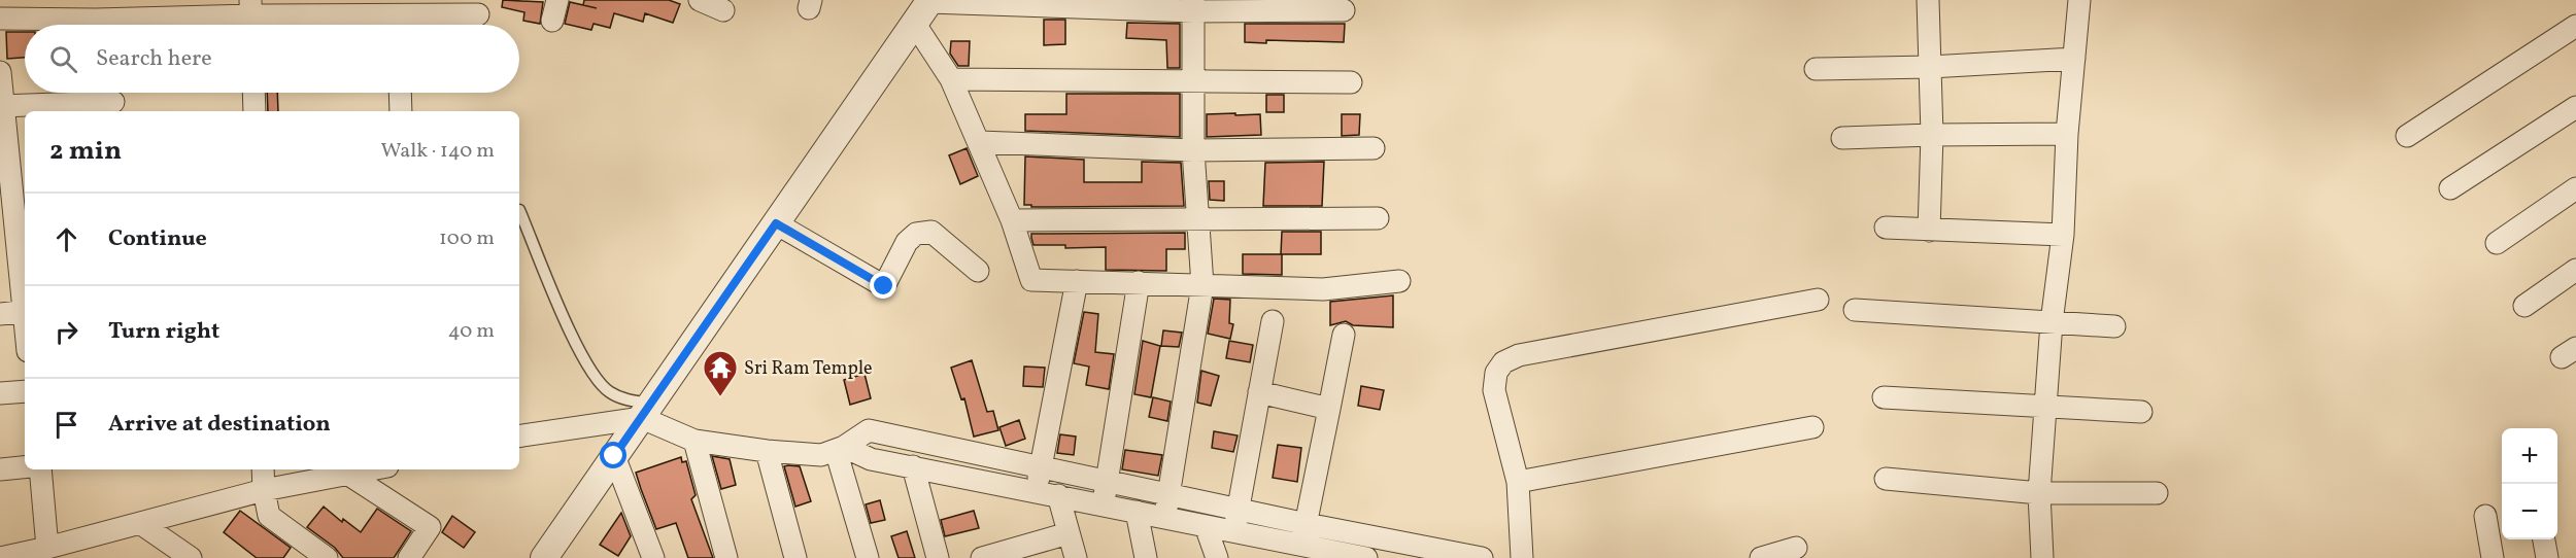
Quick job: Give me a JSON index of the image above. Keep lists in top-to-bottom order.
{
  "places": {
    "temple": ["Sri Ram Temple"]
  },
  "page": {
    "search": "Search here",
    "heading": ["2 min", "Walk · 140 m"],
    "list": [
      ["Continue", "100 m"],
      ["Turn right", "40 m"],
      "Arrive at destination"
    ],
    "map_buttons": ["+", "−"]
  }
}
